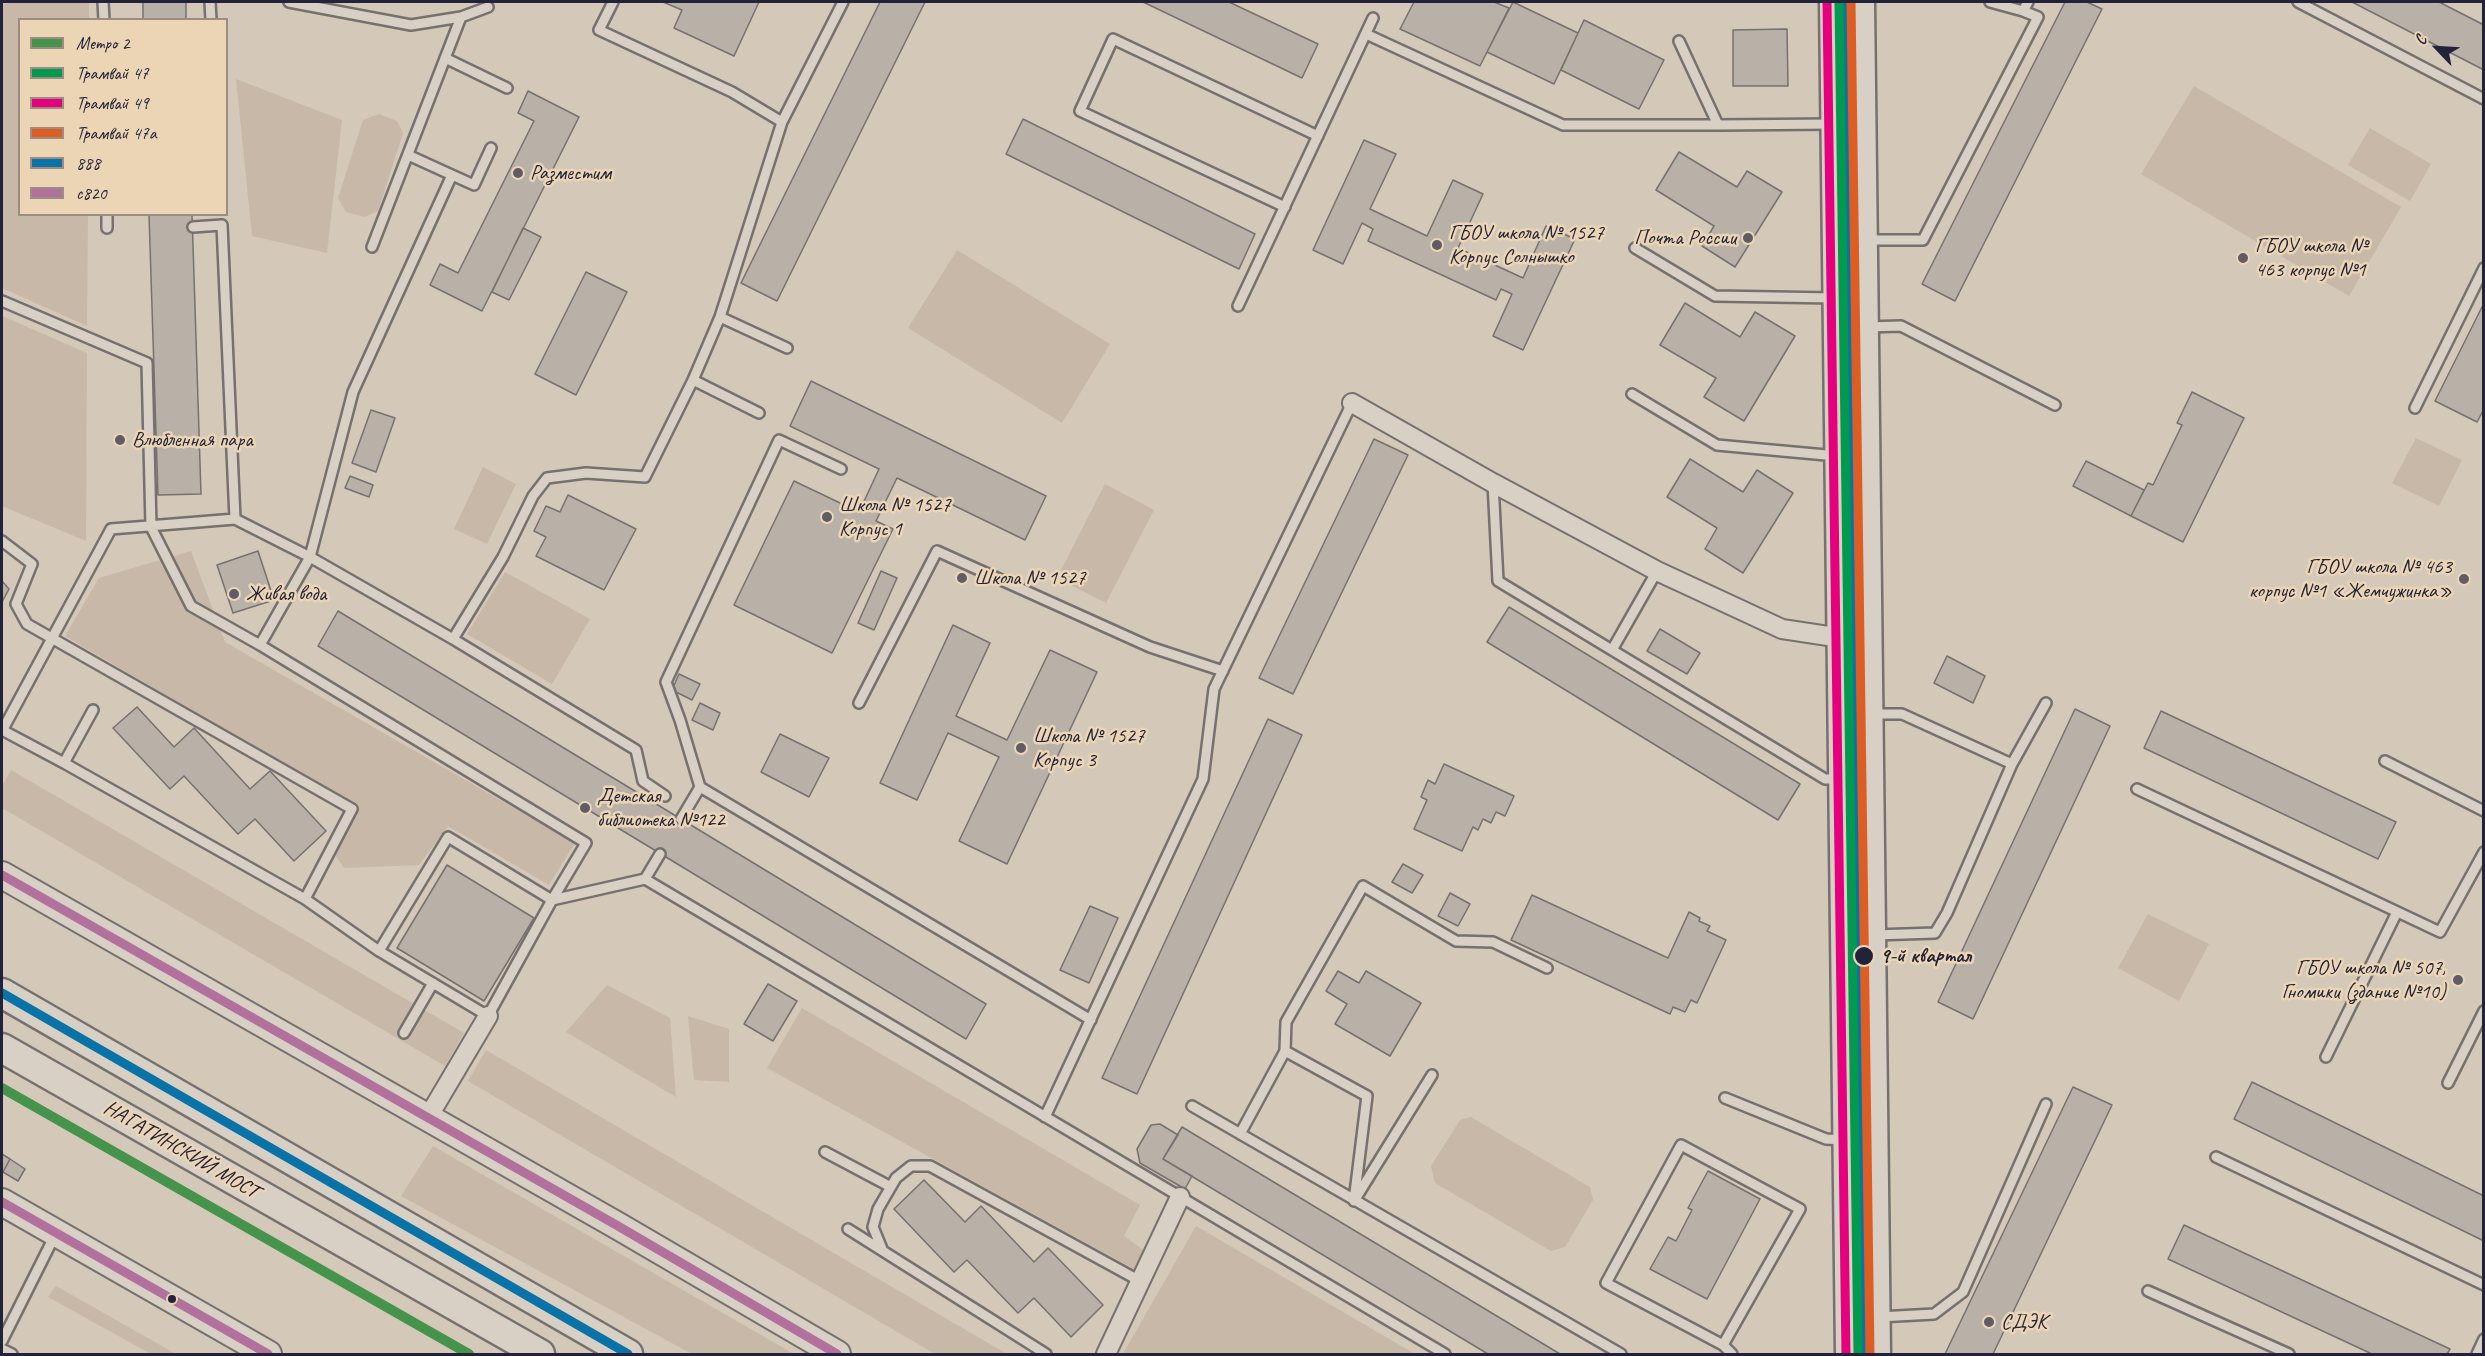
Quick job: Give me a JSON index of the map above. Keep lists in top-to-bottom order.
{
  "streets": {
    "main road": ["НАГАТИНСКИЙ МОСТ"]
  },
  "places": [
    "Разместим",
    "Почта России",
    "ГБОУ школа № 1527 Корпус Солнышко",
    "ГБОУ школа № 463 корпус №1",
    "Влюбленная пара",
    "Школа № 1527 Корпус 1",
    "Школа № 1527",
    "ГБОУ школа № 463 корпус №1 «Жемчужинка»",
    "Живая вода",
    "Школа № 1527 Корпус 3",
    "Детская библиотека №122",
    "9-й квартал",
    "ГБОУ школа № 507, Гномики (здание №10)",
    "СДЭК"
  ],
  "lines": [
    "tram line 47",
    "tram line 49",
    "tram line 47а",
    "transit line 888",
    "transit line с820",
    "metro line 2"
  ],
  "legend": [
    "Метро 2",
    "Трамвай 47",
    "Трамвай 49",
    "Трамвай 47а",
    "888",
    "с820"
  ],
  "north": "top left"
}
